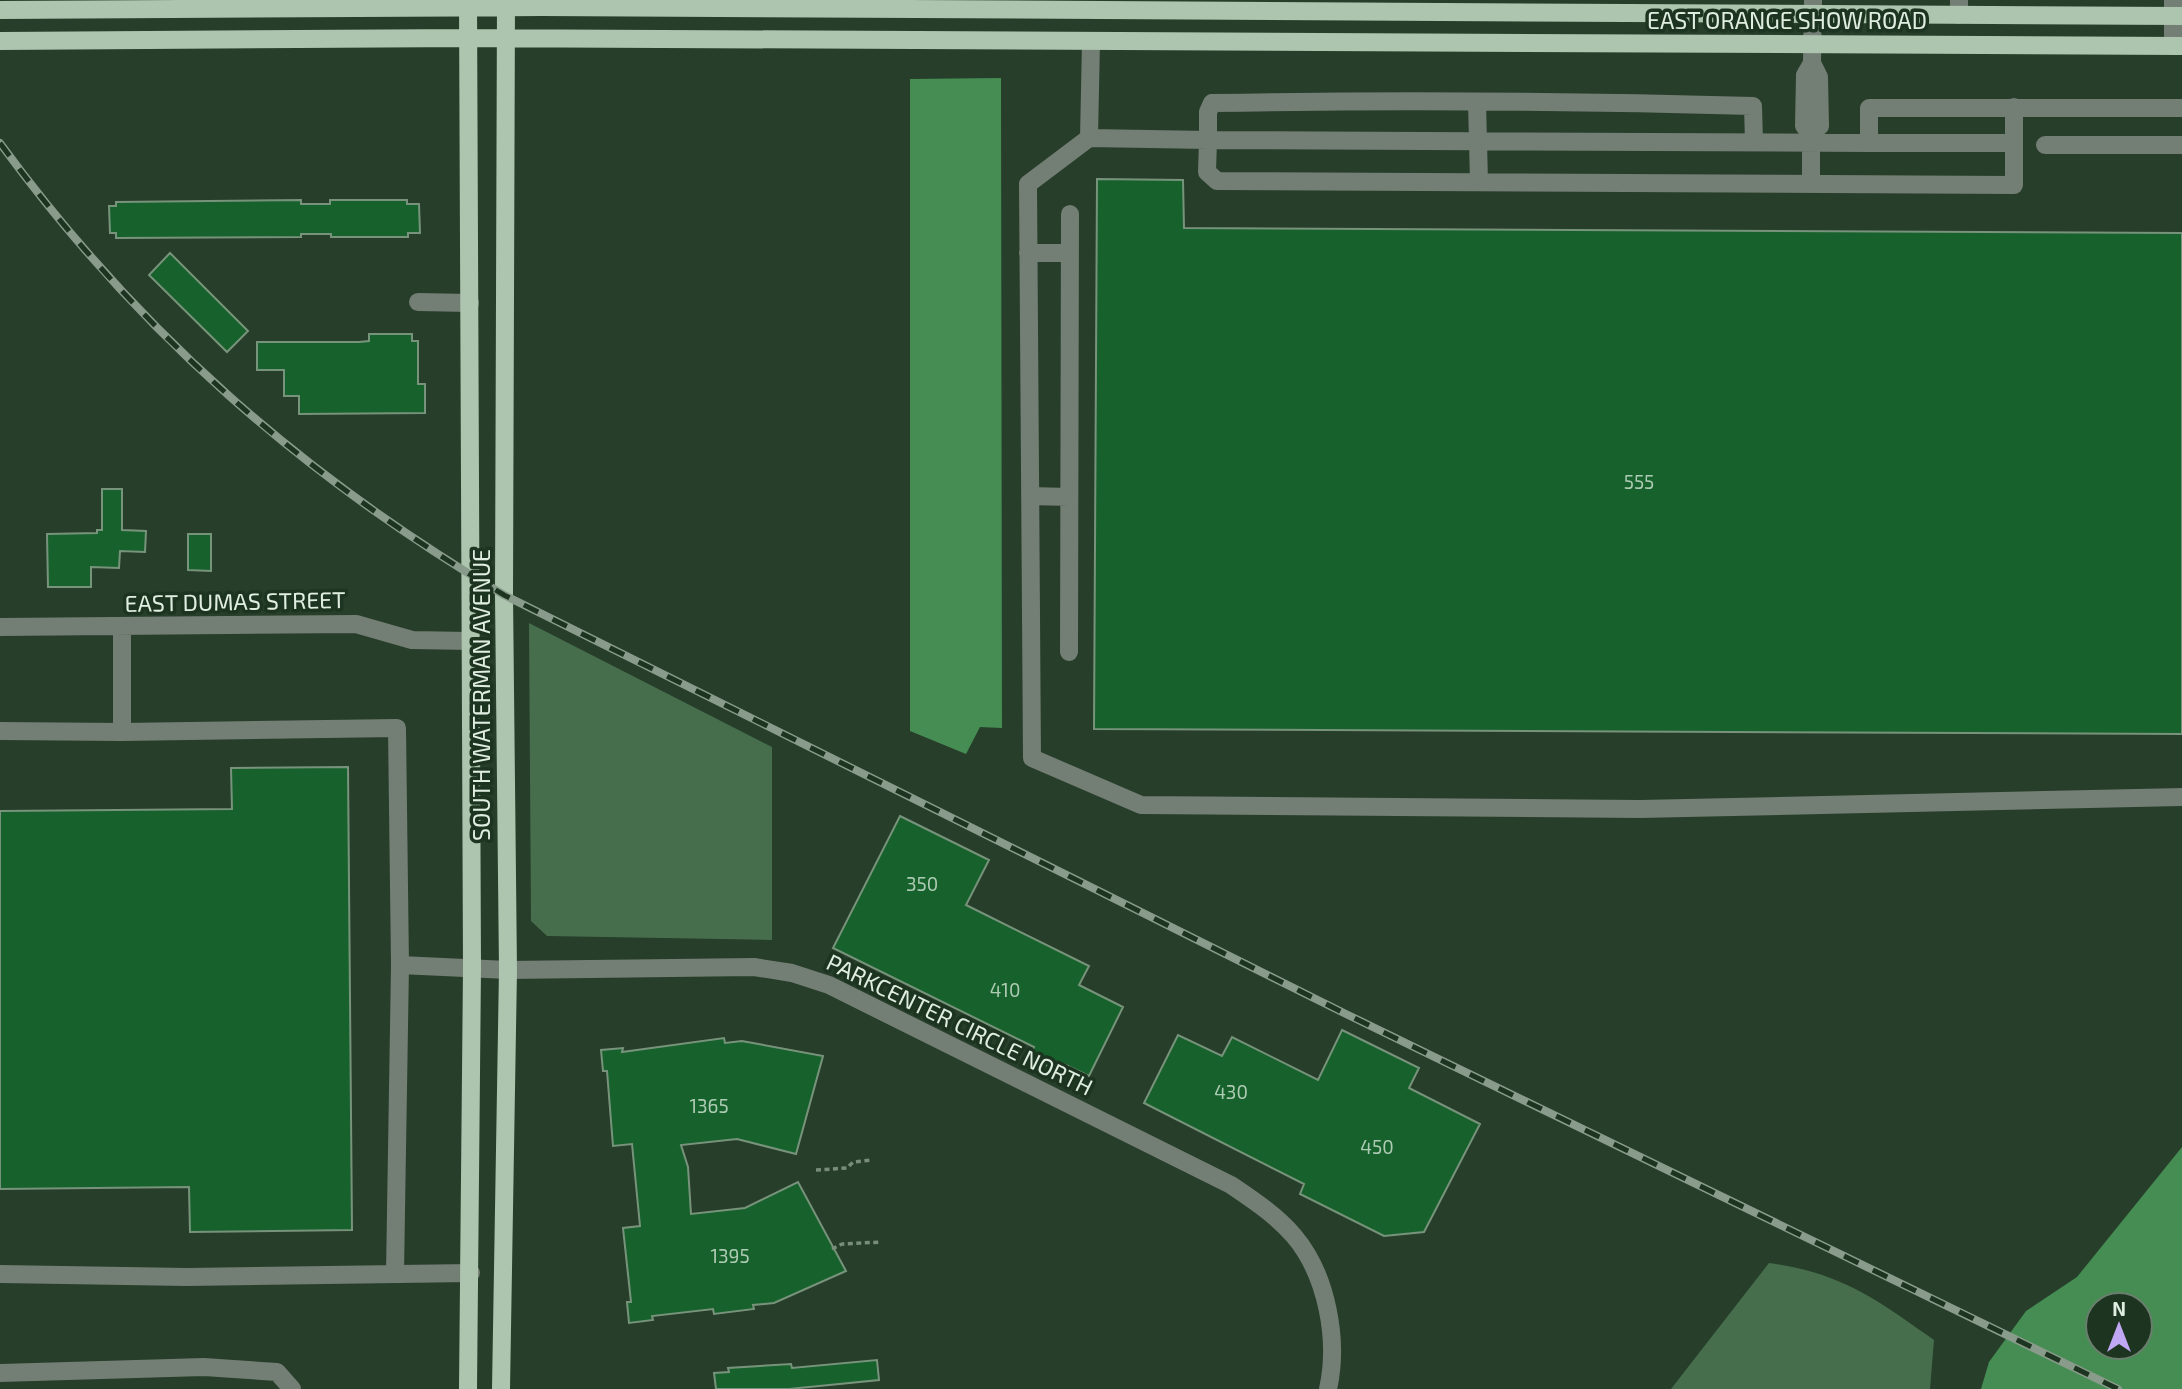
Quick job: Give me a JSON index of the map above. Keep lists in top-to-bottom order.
{
  "streets": {
    "main road": ["EAST ORANGE SHOW ROAD", "SOUTH WATERMAN AVENUE"],
    "street": ["EAST DUMAS STREET", "PARKCENTER CIRCLE NORTH"]
  },
  "crossings": [
    ["EAST ORANGE SHOW ROAD", "SOUTH WATERMAN AVENUE"],
    ["EAST DUMAS STREET", "SOUTH WATERMAN AVENUE"],
    ["SOUTH WATERMAN AVENUE", "PARKCENTER CIRCLE NORTH"]
  ],
  "house_numbers": [
    "555",
    "350",
    "410",
    "430",
    "1365",
    "450",
    "1395"
  ],
  "north": "top"
}
